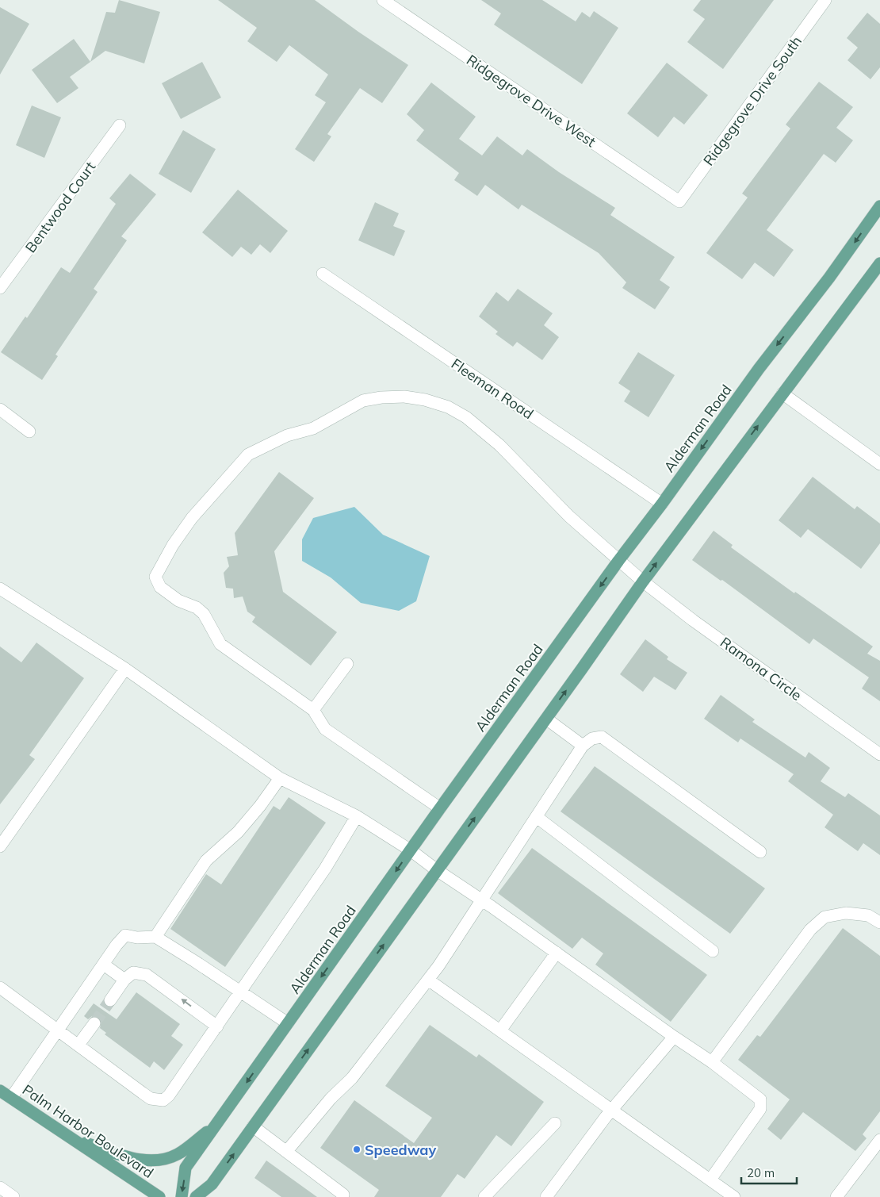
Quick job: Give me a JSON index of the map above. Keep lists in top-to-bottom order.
{
  "streets": {
    "main road": ["Alderman Road", "Palm Harbor Boulevard"],
    "street": [
      "Ridgegrove Drive West",
      "Ridgegrove Drive South",
      "Bentwood Court",
      "Fleeman Road",
      "Ramona Circle"
    ]
  },
  "crossings": [
    ["Ridgegrove Drive West", "Ridgegrove Drive South"],
    ["Fleeman Road", "Alderman Road"],
    ["Alderman Road", "Ramona Circle"]
  ],
  "places": ["Speedway"],
  "scale_bar": "20 m"
}
